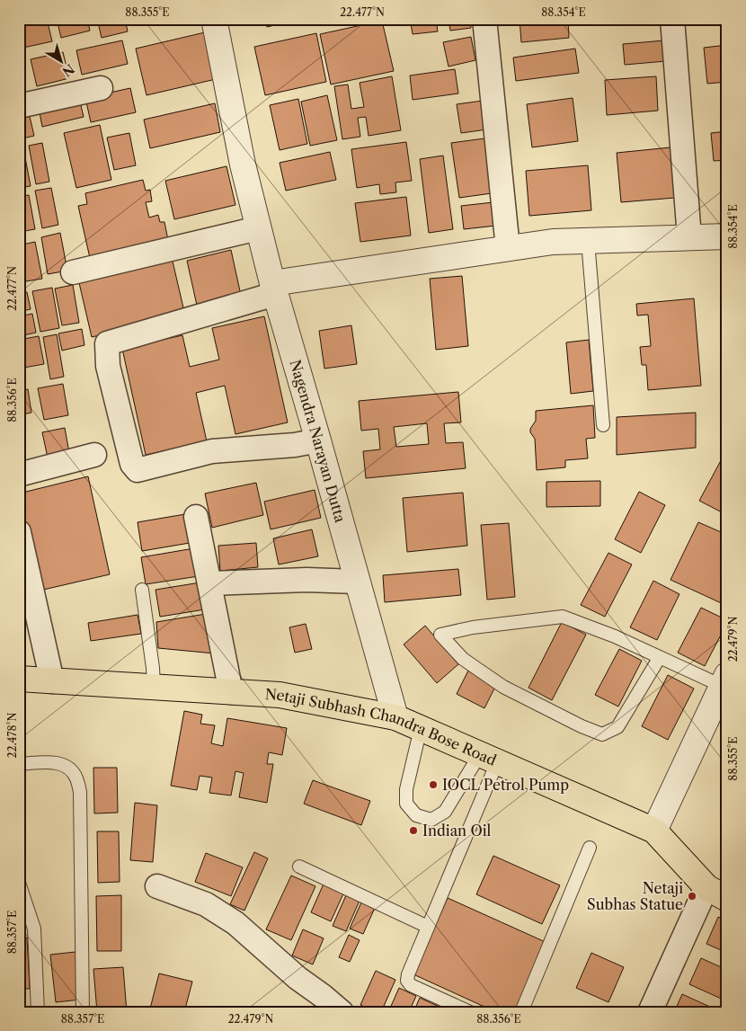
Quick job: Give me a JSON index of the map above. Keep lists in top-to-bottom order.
{
  "streets": {
    "main road": ["Netaji Subhash Chandra Bose Road"],
    "street": ["Nagendra Narayan Dutta"]
  },
  "crossings": [
    ["Nagendra Narayan Dutta", "Netaji Subhash Chandra Bose Road"]
  ],
  "places": ["IOCL Petrol Pump", "Indian Oil", "Netaji Subhas Statue"],
  "north": "bottom right",
  "coordinates": [
    "88.355°E",
    "22.477°N",
    "88.354°E",
    "88.356°E",
    "22.479°N",
    "22.478°N",
    "88.357°E"
  ]
}
